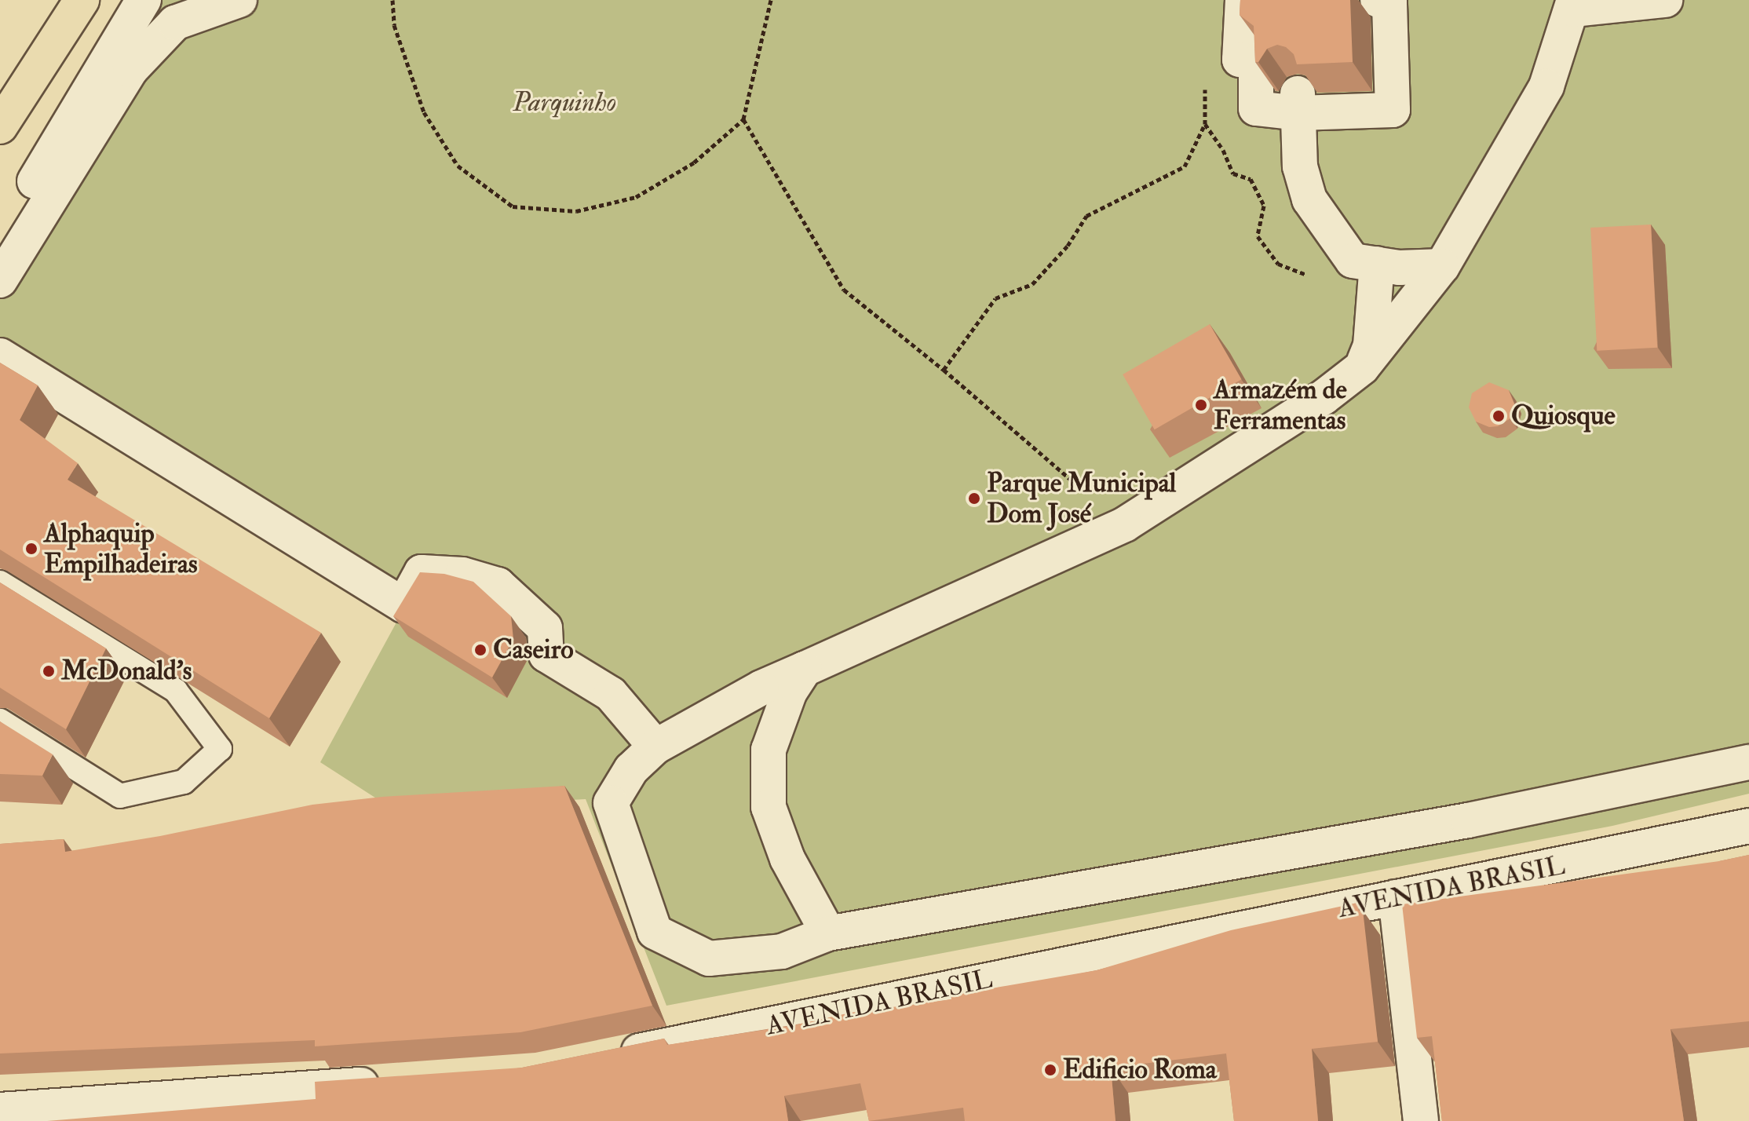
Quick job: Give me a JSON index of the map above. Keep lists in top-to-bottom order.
{
  "streets": {
    "street": ["AVENIDA BRASIL"]
  },
  "parks": ["Parquinho"],
  "places": [
    "Armazém de Ferramentas",
    "Quiosque",
    "Parque Municipal Dom José",
    "Alphaquip Empilhadeiras",
    "Caseiro",
    "McDonald's",
    "Edificio Roma"
  ]
}
